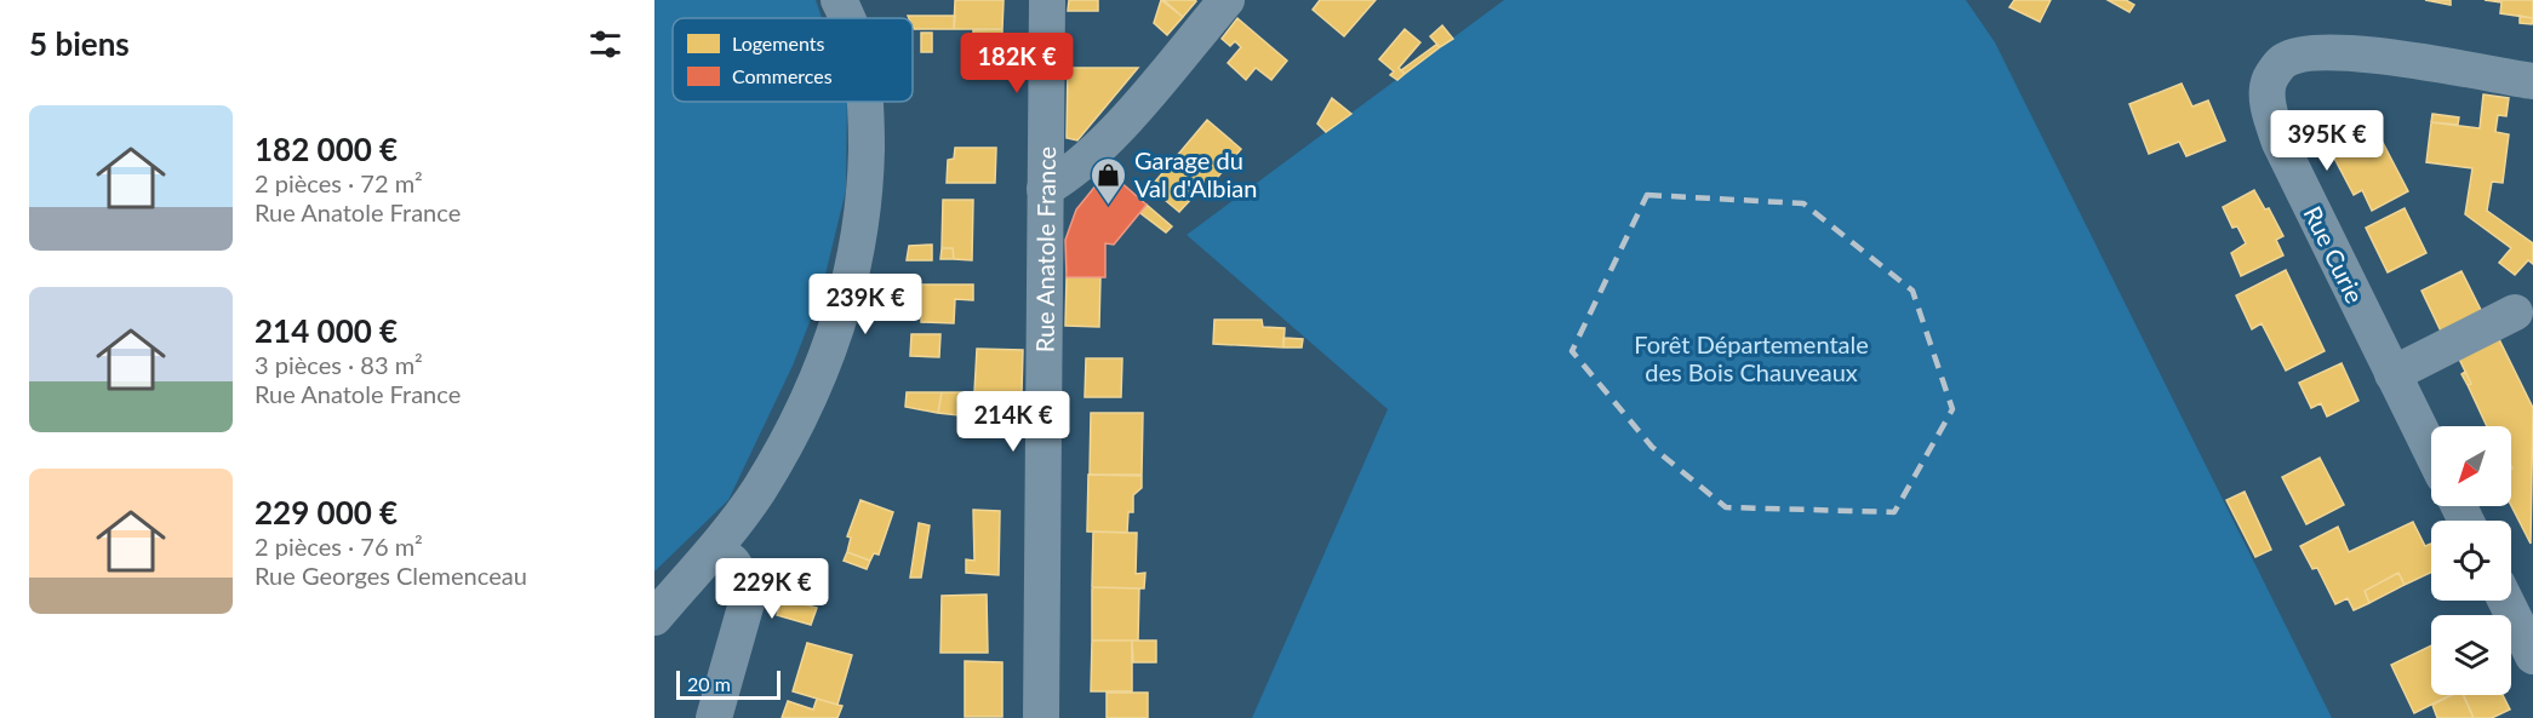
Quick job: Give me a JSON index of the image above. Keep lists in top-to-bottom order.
{
  "streets": {
    "street": ["Rue Anatole France", "Rue Curie"]
  },
  "parks": ["Forêt Départementale des Bois Chauveaux"],
  "places": {
    "shop": ["Garage du Val d'Albian"]
  },
  "legend": ["Logements", "Commerces"],
  "scale_bar": "20 m",
  "north": "bottom left",
  "page": {
    "heading": "5 biens",
    "price": [
      "182K €",
      "395K €",
      "239K €",
      "214K €",
      "229K €"
    ],
    "list": [
      {
        "name": "182 000 €",
        "note": "2 pièces · 72 m² · Rue Anatole France"
      },
      {
        "name": "214 000 €",
        "note": "3 pièces · 83 m² · Rue Anatole France"
      },
      {
        "name": "229 000 €",
        "note": "2 pièces · 76 m² · Rue Georges Clemenceau"
      }
    ],
    "scale": "20 m"
  }
}
